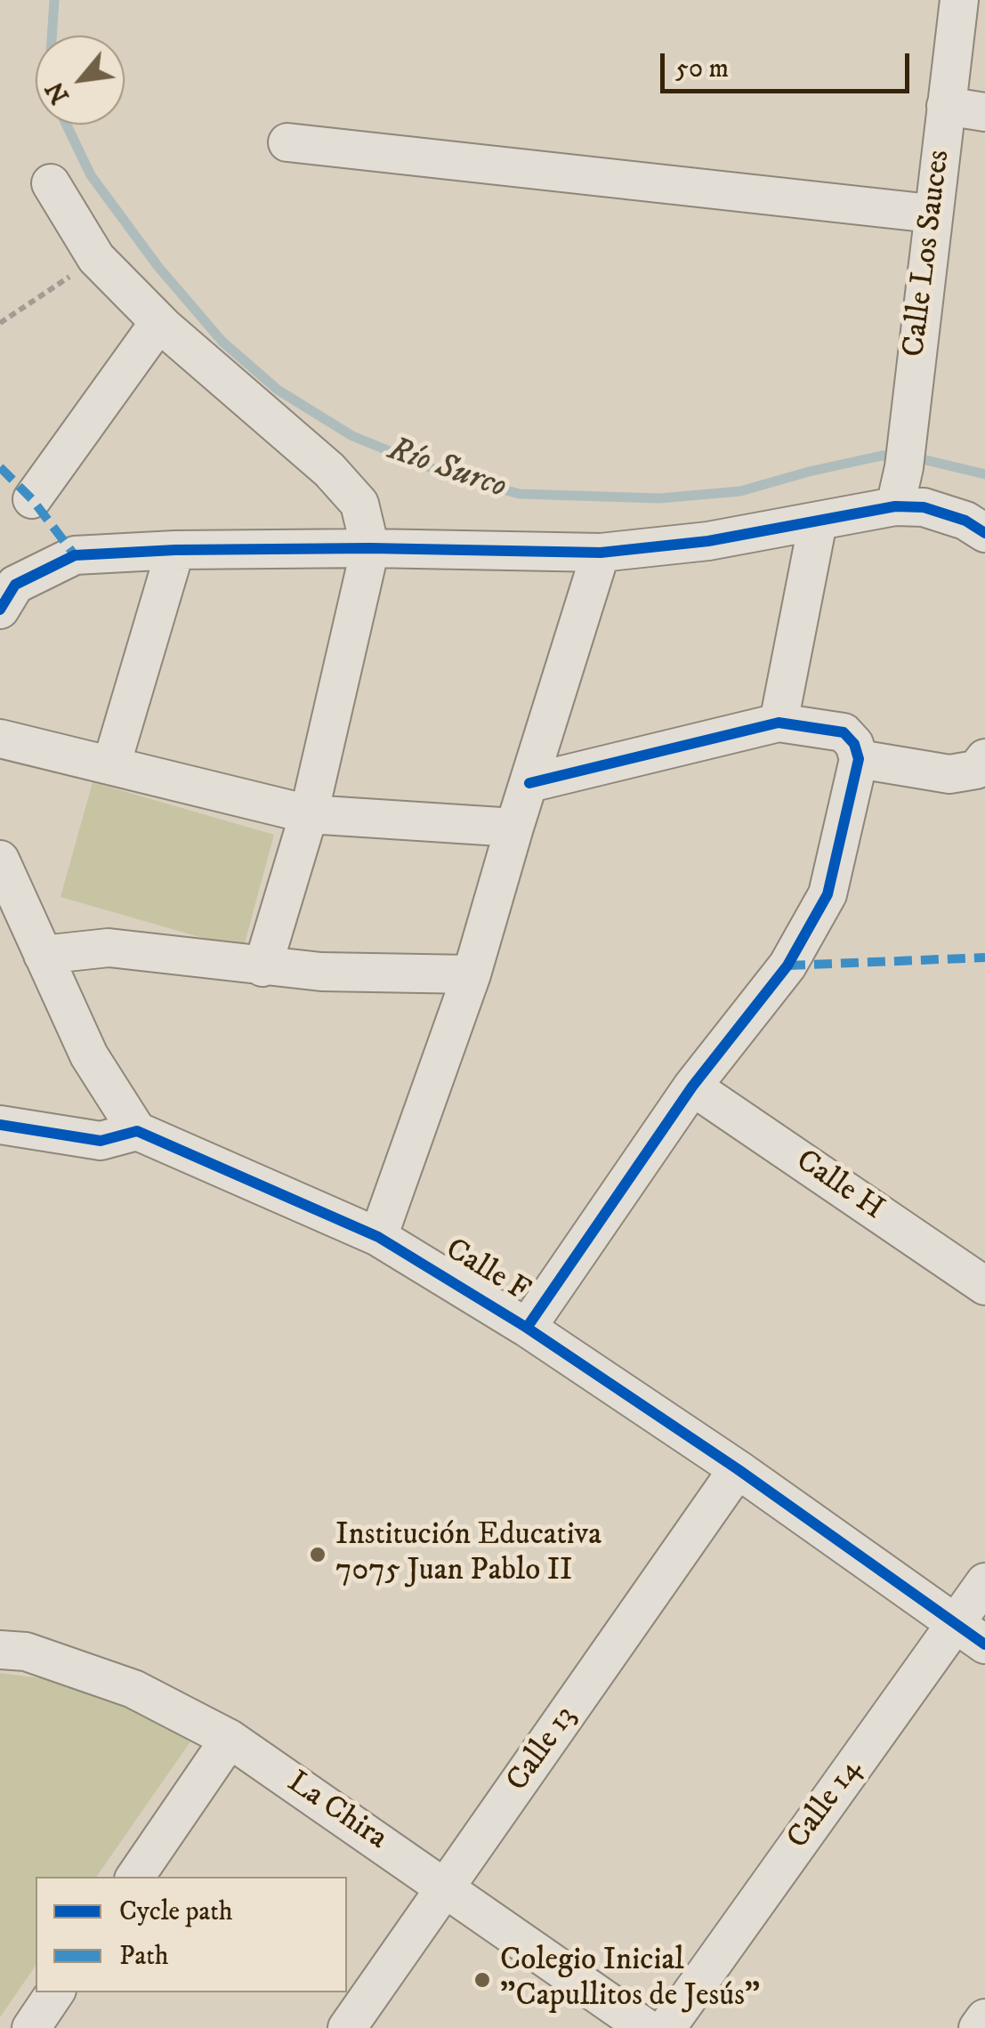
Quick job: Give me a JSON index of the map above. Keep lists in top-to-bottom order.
{
  "streets": {
    "street": [
      "Calle Los Sauces",
      "Calle H",
      "Calle F",
      "Calle 13",
      "Calle 14",
      "La Chira"
    ]
  },
  "crossings": [
    ["Calle F", "Calle 13"],
    ["Calle F", "Calle 14"],
    ["Calle 13", "La Chira"]
  ],
  "water": ["Río Surco"],
  "places": ["Institución Educativa 7075 Juan Pablo II", "Colegio Inicial \"Capullitos de Jesús\""],
  "legend": ["Cycle path", "Path"],
  "scale_bar": "50 m",
  "north": "bottom left"
}
